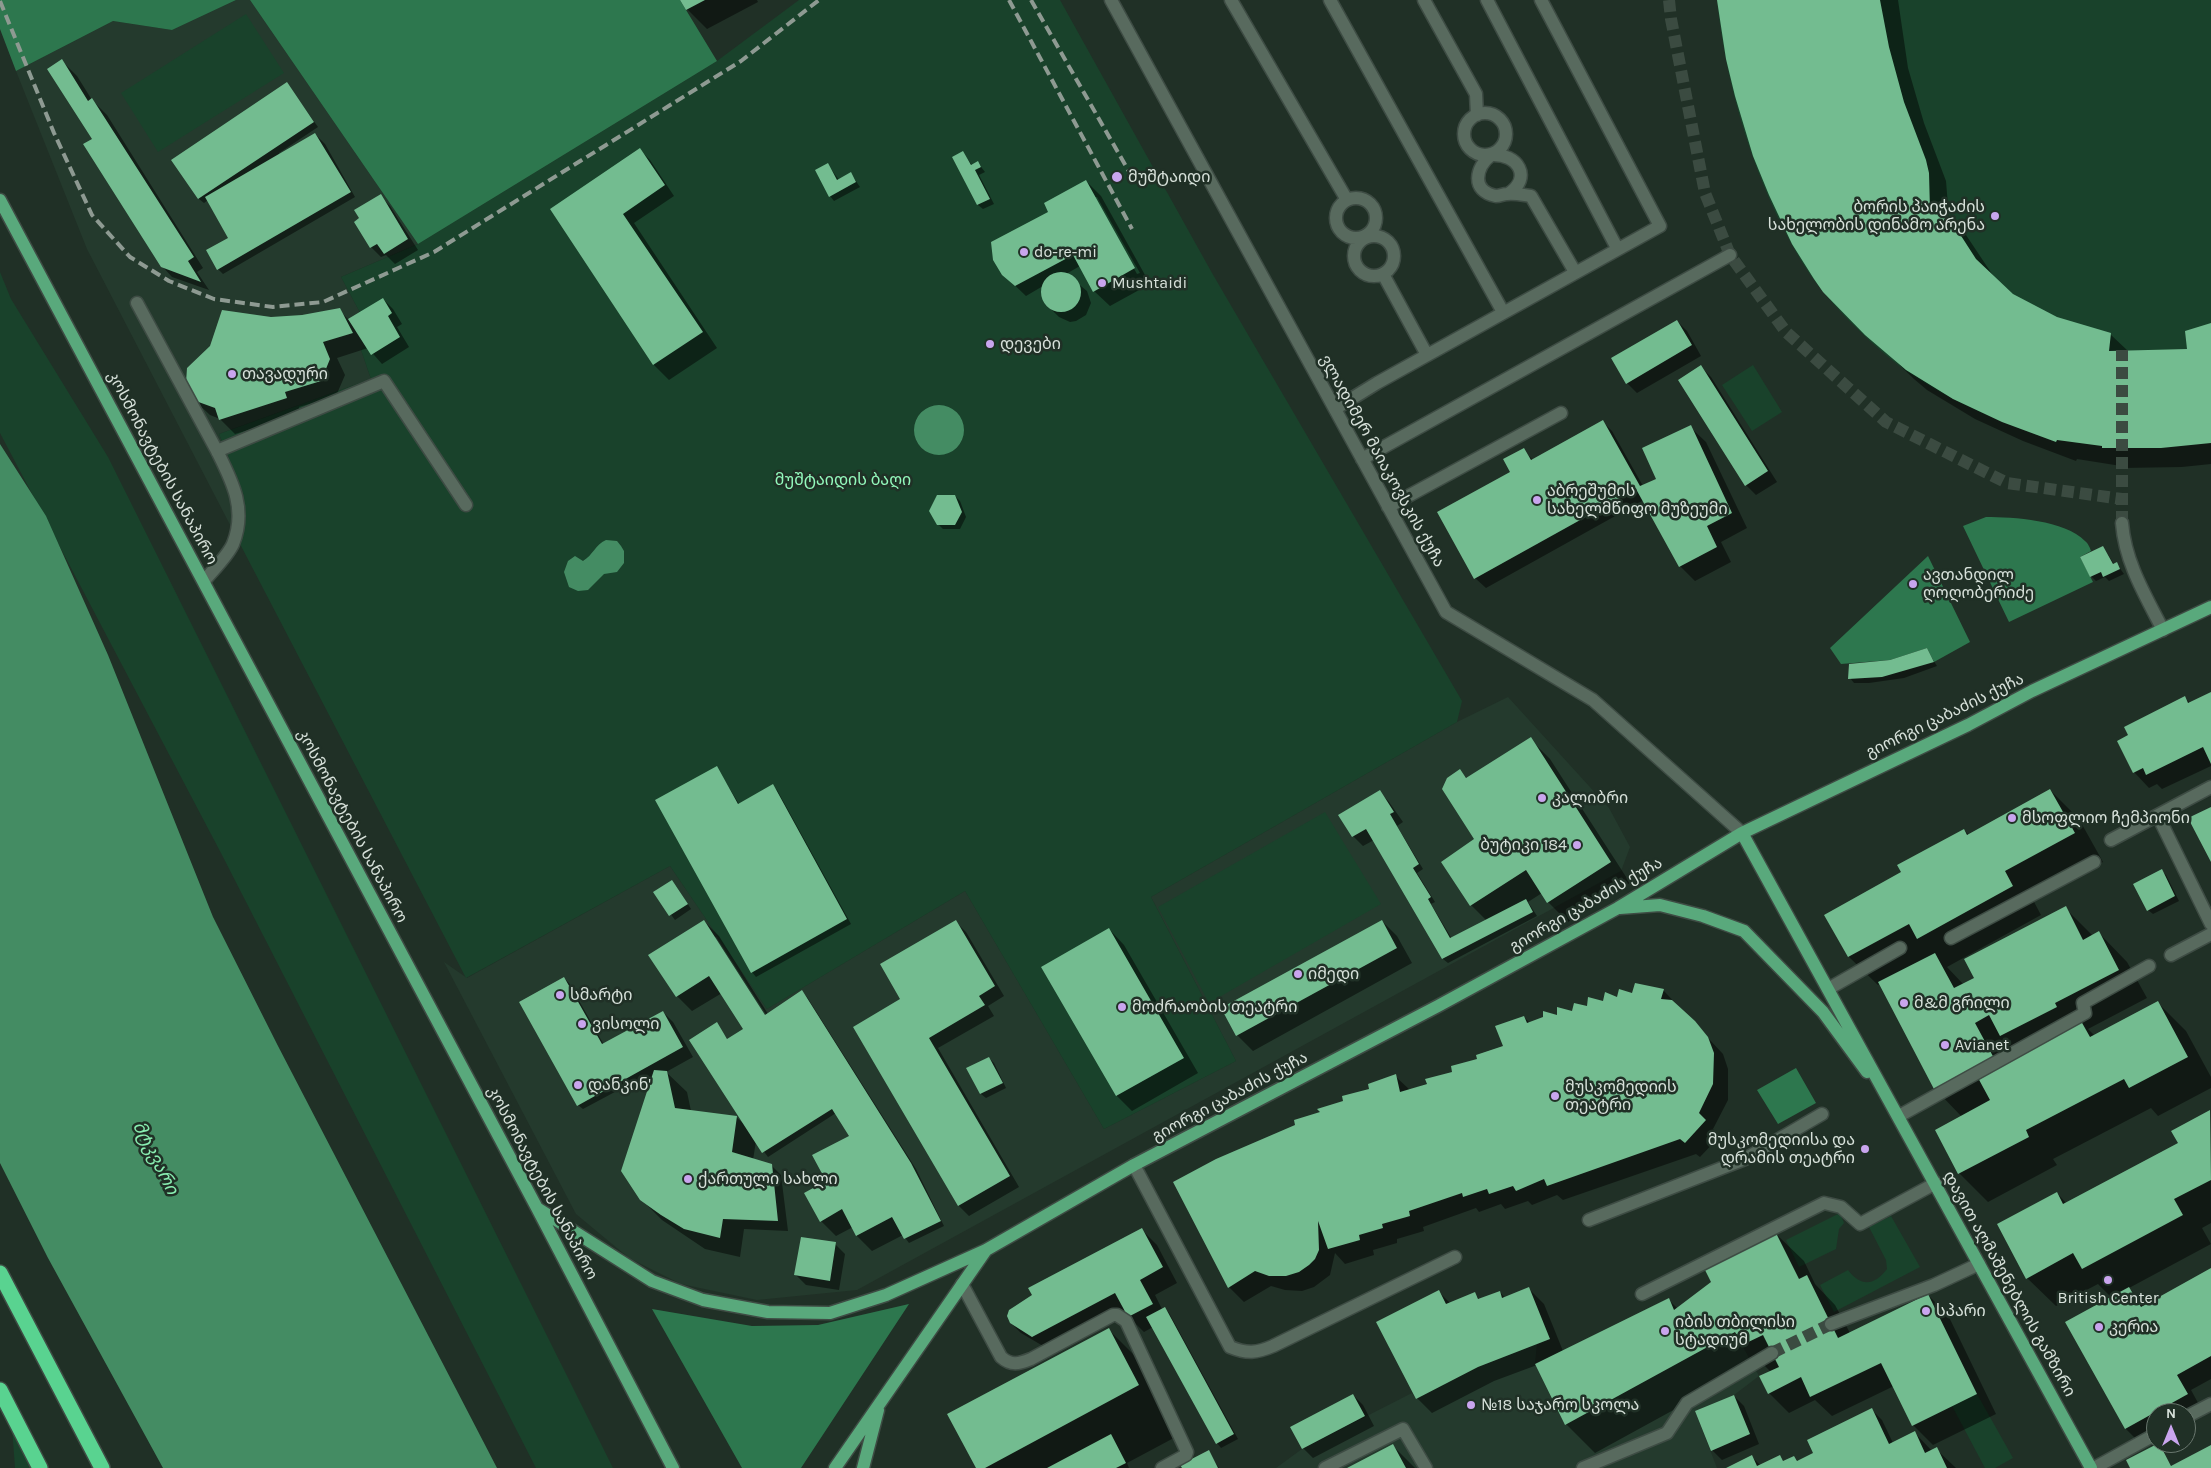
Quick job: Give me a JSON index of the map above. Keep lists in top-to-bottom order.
{
  "streets": {
    "main road": ["კოსმონავტების სანაპირო", "გიორგი ცაბაძის ქუჩა", "დავით აღმაშენებლის გამზირი"],
    "street": ["ვლადიმერ მაიაკოვსკის ქუჩა"]
  },
  "crossings": [
    ["ვლადიმერ მაიაკოვსკის ქუჩა", "გიორგი ცაბაძის ქუჩა"],
    ["ვლადიმერ მაიაკოვსკის ქუჩა", "დავით აღმაშენებლის გამზირი"],
    ["კოსმონავტების სანაპირო", "გიორგი ცაბაძის ქუჩა"],
    ["გიორგი ცაბაძის ქუჩა", "დავით აღმაშენებლის გამზირი"]
  ],
  "water": ["მტკვარი"],
  "parks": ["მუშტაიდის ბაღი"],
  "places": [
    "მუშტაიდი",
    "ბორის პაიჭაძის სახელობის დინამო არენა",
    "do-re-mi",
    "Mushtaidi",
    "დევები",
    "თავადური",
    "აბრეშუმის სახელმწიფო მუზეუმი",
    "ავთანდილ ღოღობერიძე",
    "კალიბრი",
    "მსოფლიო ჩემპიონი",
    "ბუტიკი 184",
    "იმედი",
    "სმარტი",
    "მ&მ გრილი",
    "მოძრაობის თეატრი",
    "ვისოლი",
    "Avianet",
    "დანკინ'",
    "მუსკომედიის თეატრი",
    "მუსკომედიისა და დრამის თეატრი",
    "ქართული სახლი",
    "British Center",
    "სპარი",
    "კერია",
    "იბის თბილისი სტადიუმ",
    "№18 საჯარო სკოლა"
  ],
  "north": "top"
}
